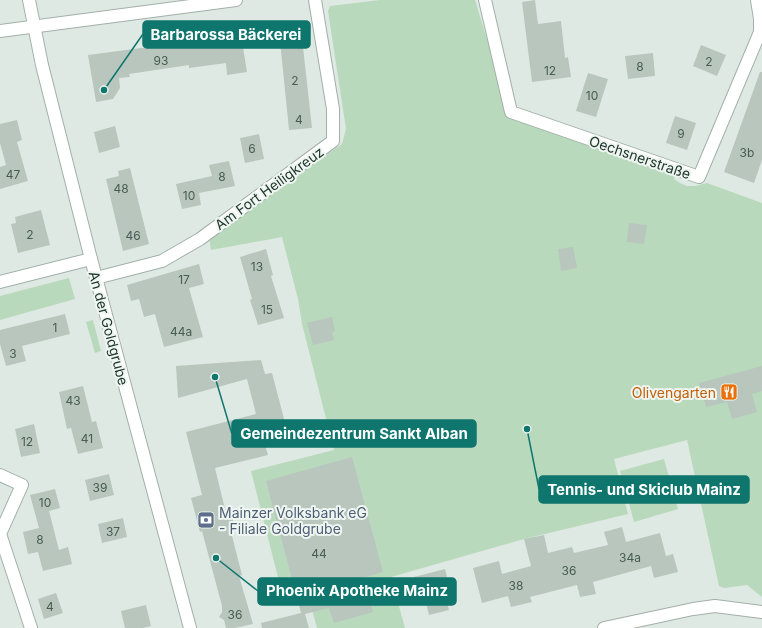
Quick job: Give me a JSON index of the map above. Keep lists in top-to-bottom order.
{
  "streets": {
    "street": ["Oechsnerstraße", "Am Fort Heiligkreuz", "An der Goldgrube"]
  },
  "crossings": [
    ["Am Fort Heiligkreuz", "An der Goldgrube"]
  ],
  "places": {
    "other": [
      "Barbarossa Bäckerei",
      "Gemeindezentrum Sankt Alban",
      "Tennis- und Skiclub Mainz",
      "Phoenix Apotheke Mainz"
    ],
    "restaurant": ["Olivengarten"],
    "bank": ["Mainzer Volksbank eG - Filiale Goldgrube"]
  },
  "house_numbers": [
    "93",
    "2",
    "8",
    "12",
    "2",
    "10",
    "4",
    "9",
    "6",
    "3b",
    "47",
    "8",
    "48",
    "10",
    "2",
    "46",
    "13",
    "17",
    "15",
    "1",
    "44a",
    "3",
    "43",
    "41",
    "12",
    "39",
    "10",
    "37",
    "8",
    "44",
    "34a",
    "36",
    "38",
    "4",
    "36"
  ]
}
